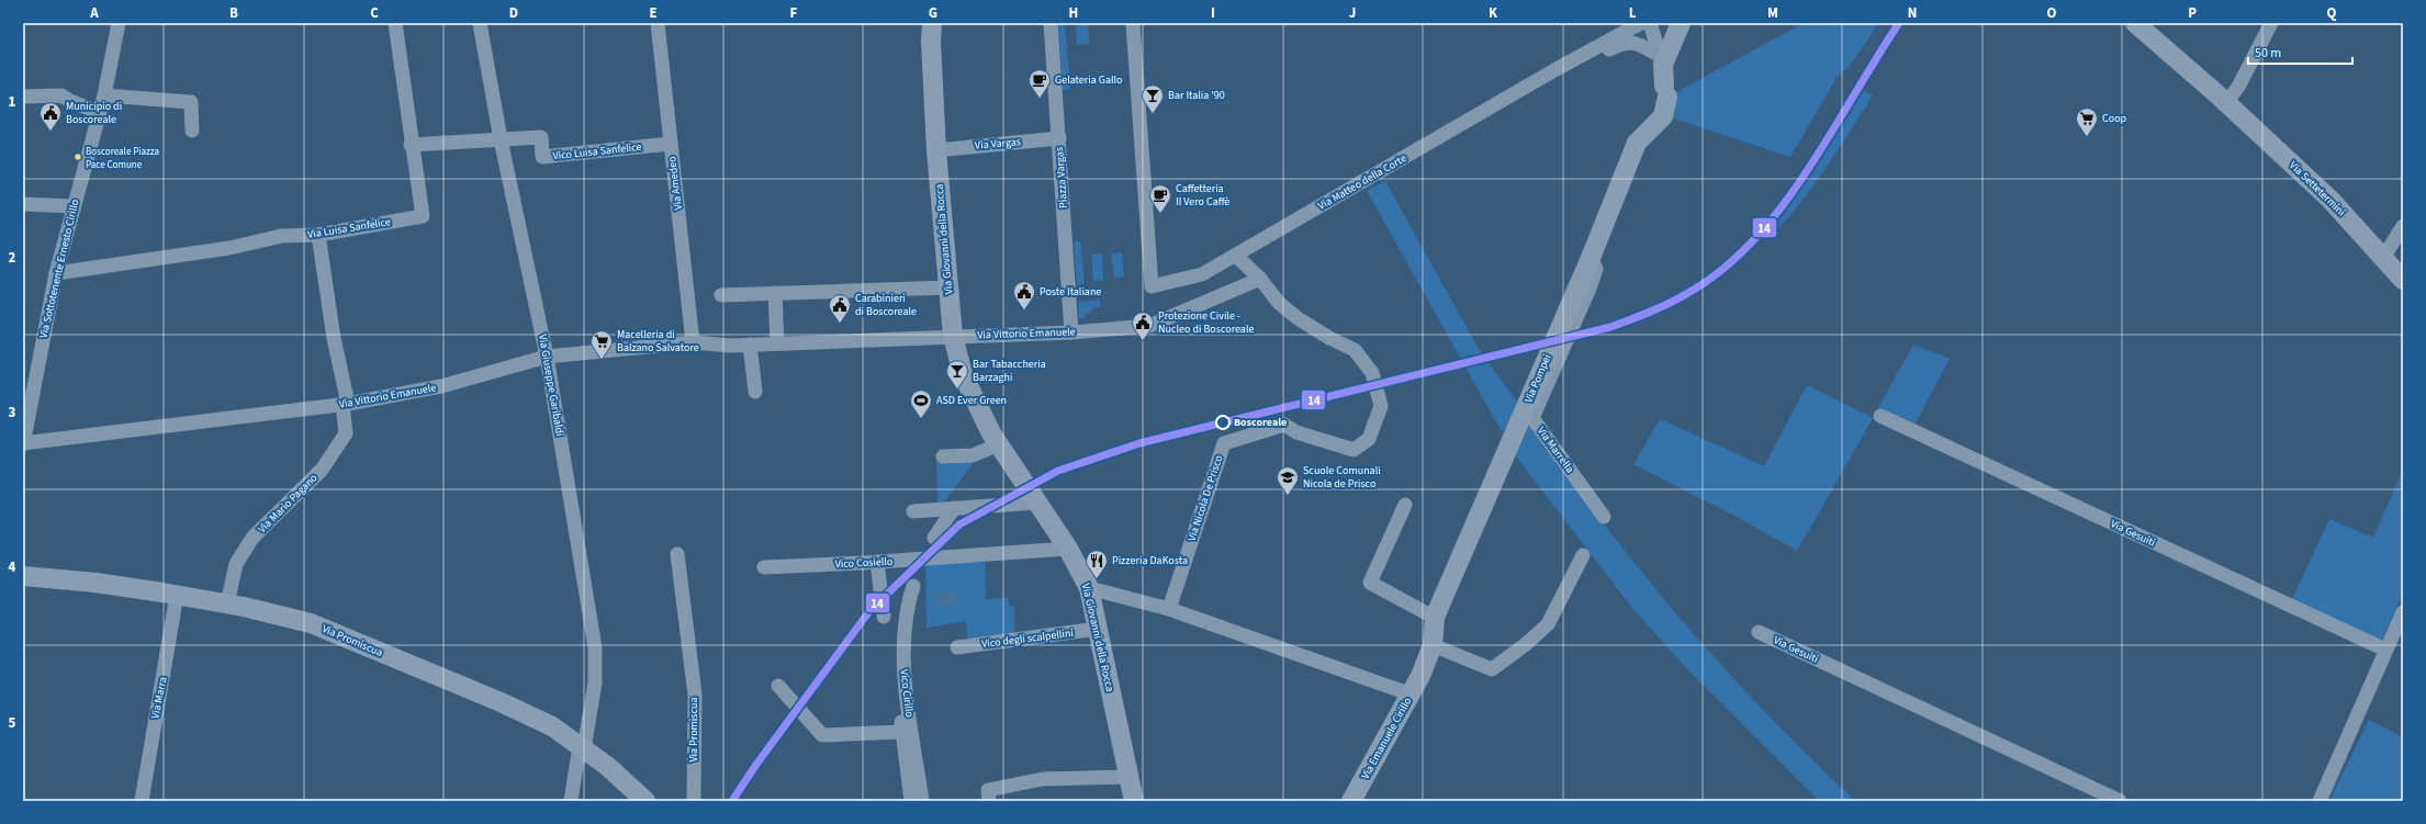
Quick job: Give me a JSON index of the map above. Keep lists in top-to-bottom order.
{
  "streets": {
    "street": [
      "Via Vargas",
      "Vico Luisa Sanfelice",
      "Piazza Vargas",
      "Via Matteo della Corte",
      "Via Amedeo",
      "Via Settetermini",
      "Via Luisa Sanfelice",
      "Via Giovanni della Rocca",
      "Via Sottotenente Ernesto Cirillo",
      "Via Vittorio Emanuele",
      "Via Pompei",
      "Via Giuseppe Garibaldi",
      "Via Marrella",
      "Via Nicola De Prisco",
      "Via Mario Pagano",
      "Via Gesuiti",
      "Vico Cosiello",
      "Vico degli scalpellini",
      "Via Promiscua",
      "Vico Cirillo",
      "Via Marra",
      "Via Emanuele Cirillo"
    ]
  },
  "crossings": [
    ["Via Vargas", "Piazza Vargas"],
    ["Via Vargas", "Via Giovanni della Rocca"],
    ["Vico Luisa Sanfelice", "Via Amedeo"],
    ["Vico Luisa Sanfelice", "Via Luisa Sanfelice"],
    ["Vico Luisa Sanfelice", "Via Giuseppe Garibaldi"],
    ["Piazza Vargas", "Via Vittorio Emanuele"],
    ["Via Matteo della Corte", "Via Pompei"],
    ["Via Amedeo", "Via Vittorio Emanuele"],
    ["Via Luisa Sanfelice", "Via Sottotenente Ernesto Cirillo"],
    ["Via Luisa Sanfelice", "Via Mario Pagano"],
    ["Via Giovanni della Rocca", "Via Vittorio Emanuele"],
    ["Via Giovanni della Rocca", "Vico Cosiello"],
    ["Via Giovanni della Rocca", "Vico degli scalpellini"],
    ["Via Sottotenente Ernesto Cirillo", "Via Vittorio Emanuele"],
    ["Via Vittorio Emanuele", "Via Giuseppe Garibaldi"],
    ["Via Vittorio Emanuele", "Via Nicola De Prisco"],
    ["Via Vittorio Emanuele", "Via Mario Pagano"],
    ["Via Pompei", "Via Marrella"],
    ["Via Pompei", "Via Emanuele Cirillo"],
    ["Via Giuseppe Garibaldi", "Via Promiscua"],
    ["Via Mario Pagano", "Via Promiscua"],
    ["Via Promiscua", "Via Marra"]
  ],
  "places": {
    "cafe": ["Gelateria Gallo", "Caffetteria Il Vero Caffè"],
    "bar": ["Bar Italia '90", "Bar Tabaccheria Barzaghi"],
    "public building": [
      "Municipio di Boscoreale",
      "Poste Italiane",
      "Carabinieri di Boscoreale",
      "Protezione Civile - Nucleo di Boscoreale"
    ],
    "supermarket": ["Coop", "Macelleria di Balzano Salvatore"],
    "other": ["Boscoreale Piazza Pace Comune", "Boscoreale"],
    "sports": ["ASD Ever Green"],
    "school or university": ["Scuole Comunali Nicola de Prisco"],
    "restaurant": ["Pizzeria DaKosta"]
  },
  "lines": ["transit line 14"],
  "scale_bar": "50 m",
  "grid": {
    "columns": [
      "A",
      "B",
      "C",
      "D",
      "E",
      "F",
      "G",
      "H",
      "I",
      "J",
      "K",
      "L",
      "M",
      "N",
      "O",
      "P",
      "Q"
    ],
    "rows": [
      "1",
      "2",
      "3",
      "4",
      "5"
    ]
  }
}
